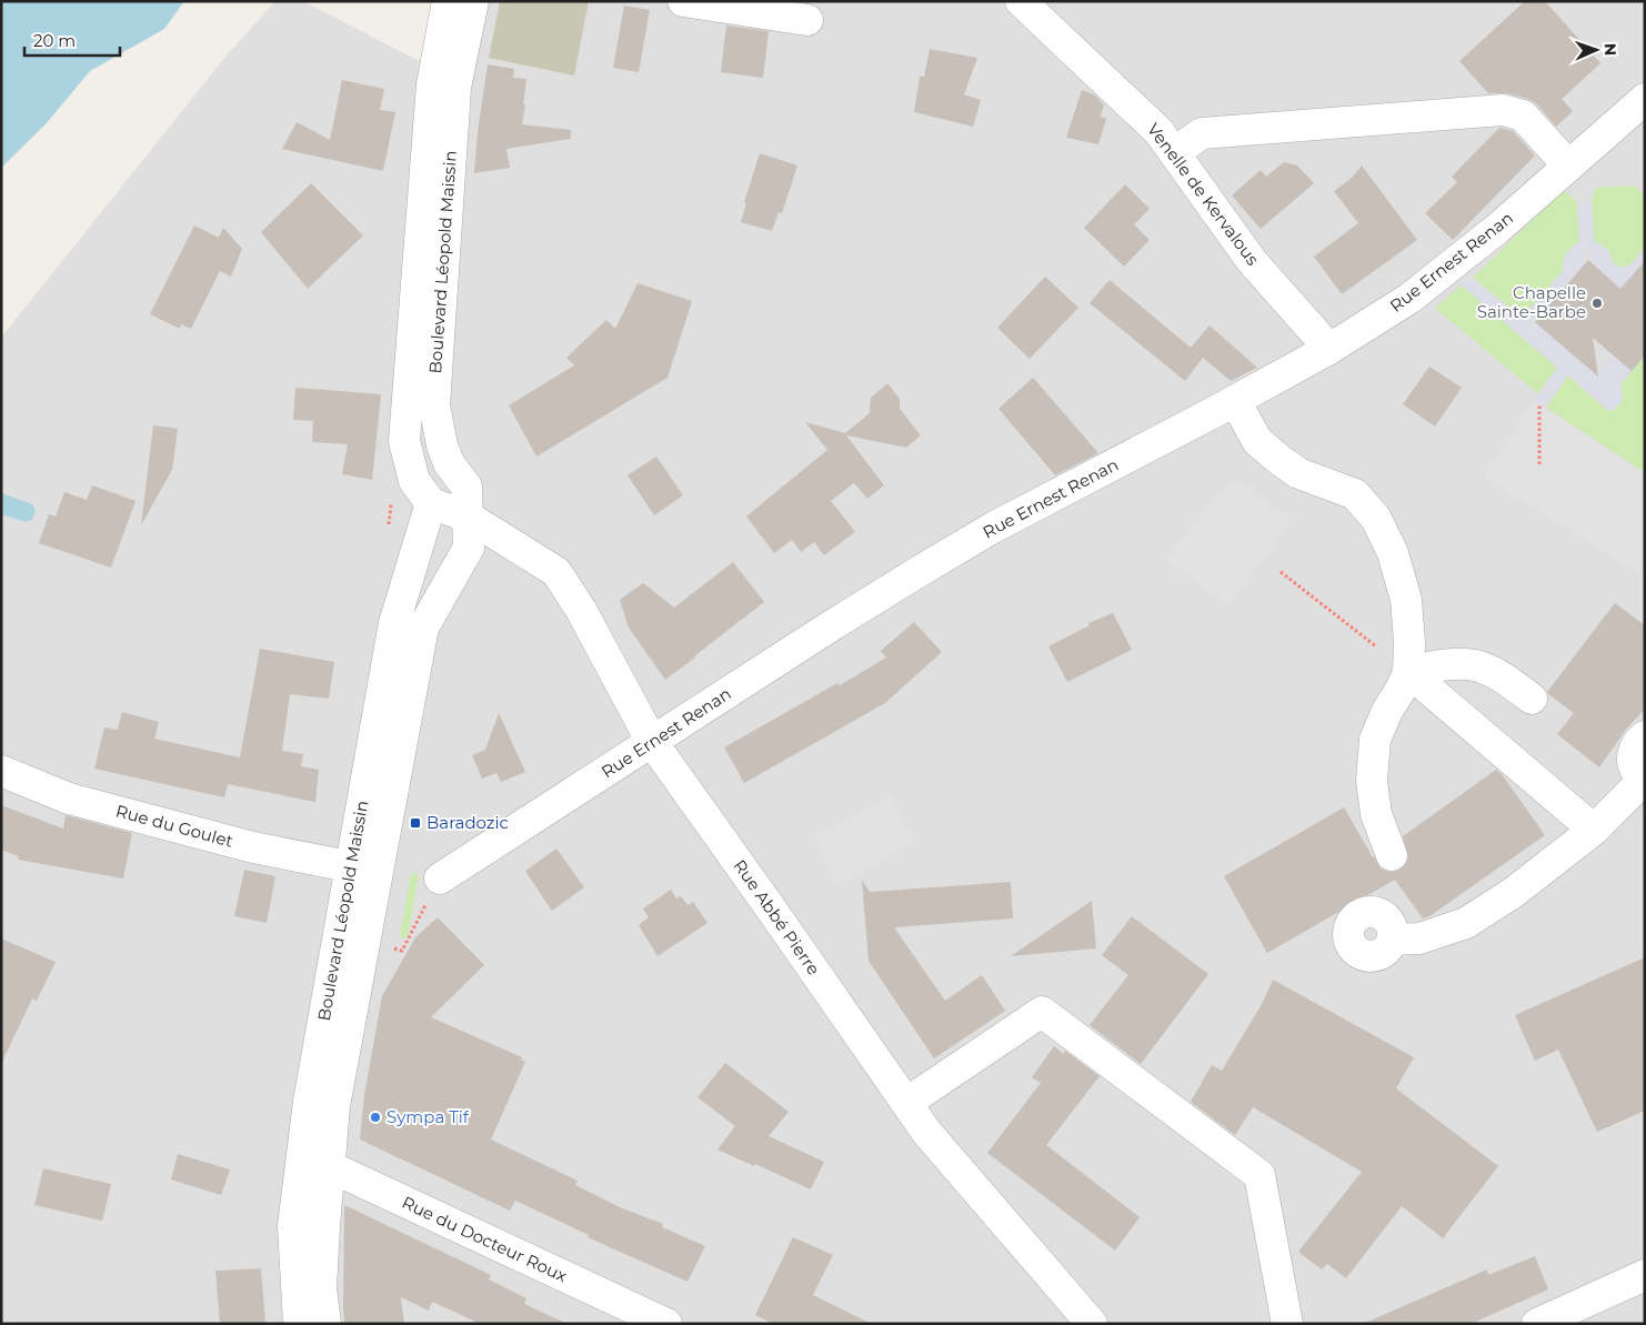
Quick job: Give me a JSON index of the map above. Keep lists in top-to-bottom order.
{
  "streets": {
    "street": [
      "Venelle de Kervalous",
      "Boulevard Léopold Maissin",
      "Rue Ernest Renan",
      "Rue du Goulet",
      "Rue Abbé Pierre",
      "Rue du Docteur Roux"
    ]
  },
  "crossings": [
    ["Venelle de Kervalous", "Rue Ernest Renan"],
    ["Boulevard Léopold Maissin", "Rue du Goulet"],
    ["Boulevard Léopold Maissin", "Rue Abbé Pierre"],
    ["Boulevard Léopold Maissin", "Rue du Docteur Roux"],
    ["Rue Ernest Renan", "Rue Abbé Pierre"]
  ],
  "places": {
    "other": ["Chapelle Sainte-Barbe", "Sympa Tif"],
    "transit": ["Baradozic"]
  },
  "scale_bar": "20 m",
  "north": "right"
}
